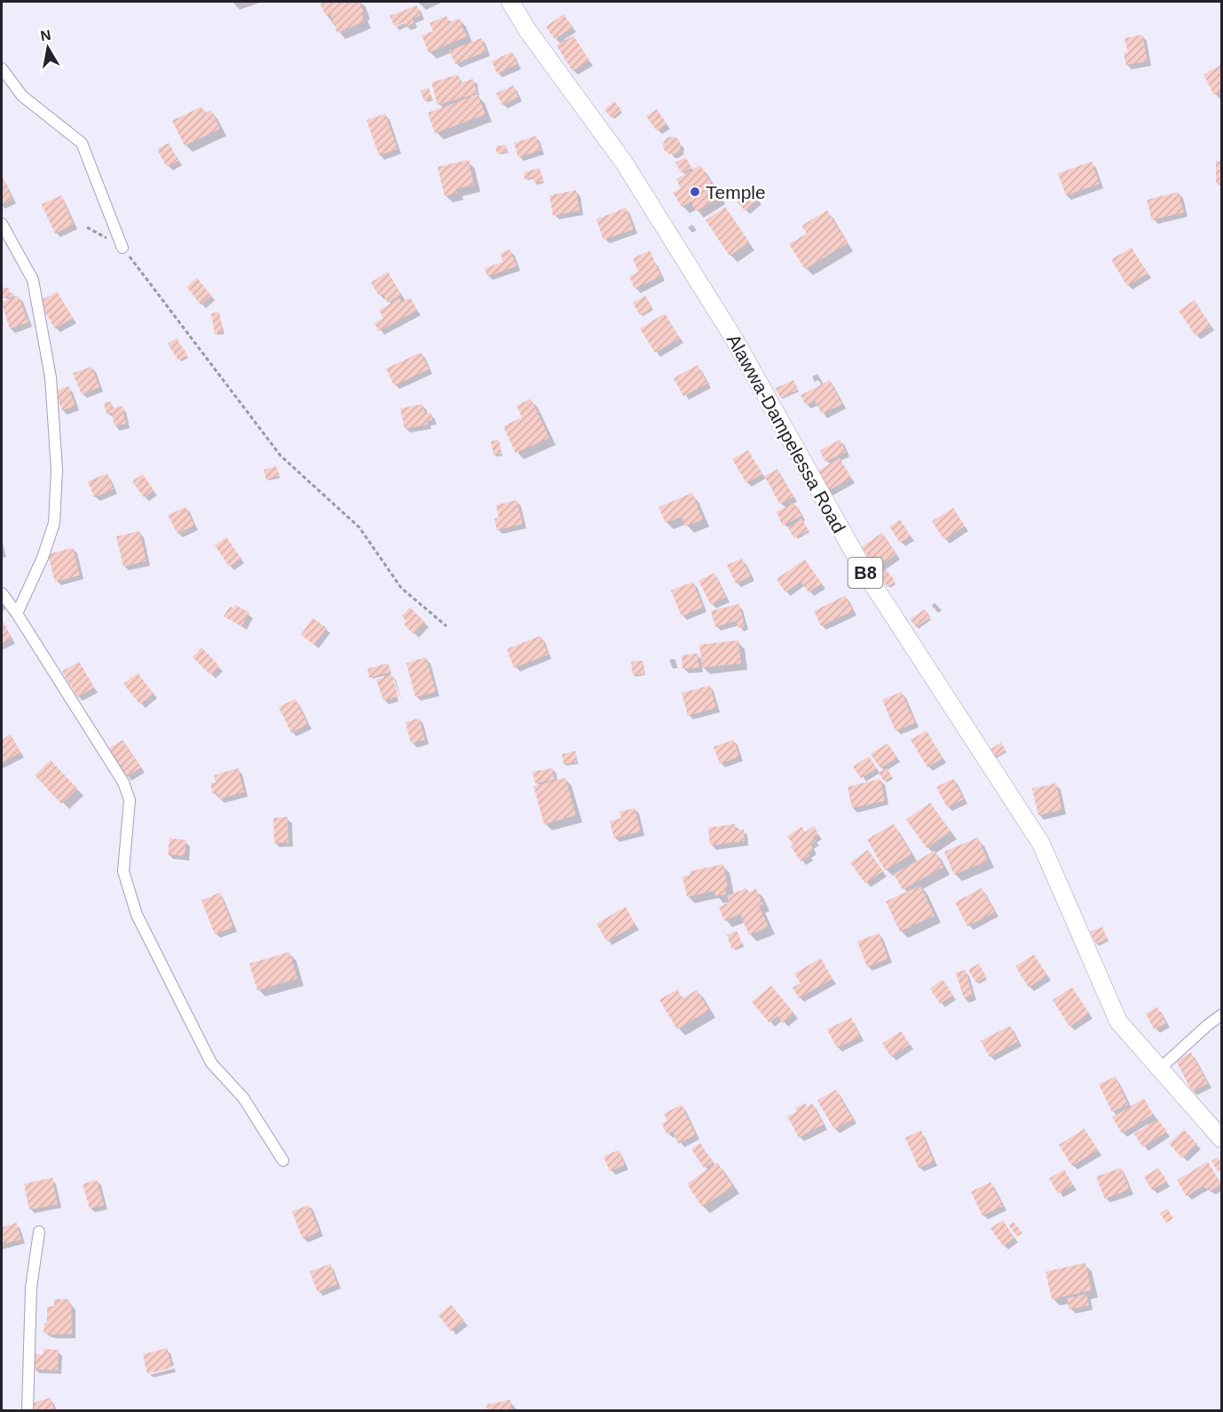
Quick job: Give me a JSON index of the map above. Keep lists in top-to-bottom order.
{
  "streets": {
    "main road": ["Alawwa-Dampelessa Road", "B8"]
  },
  "places": ["Temple"],
  "north": "top"
}
